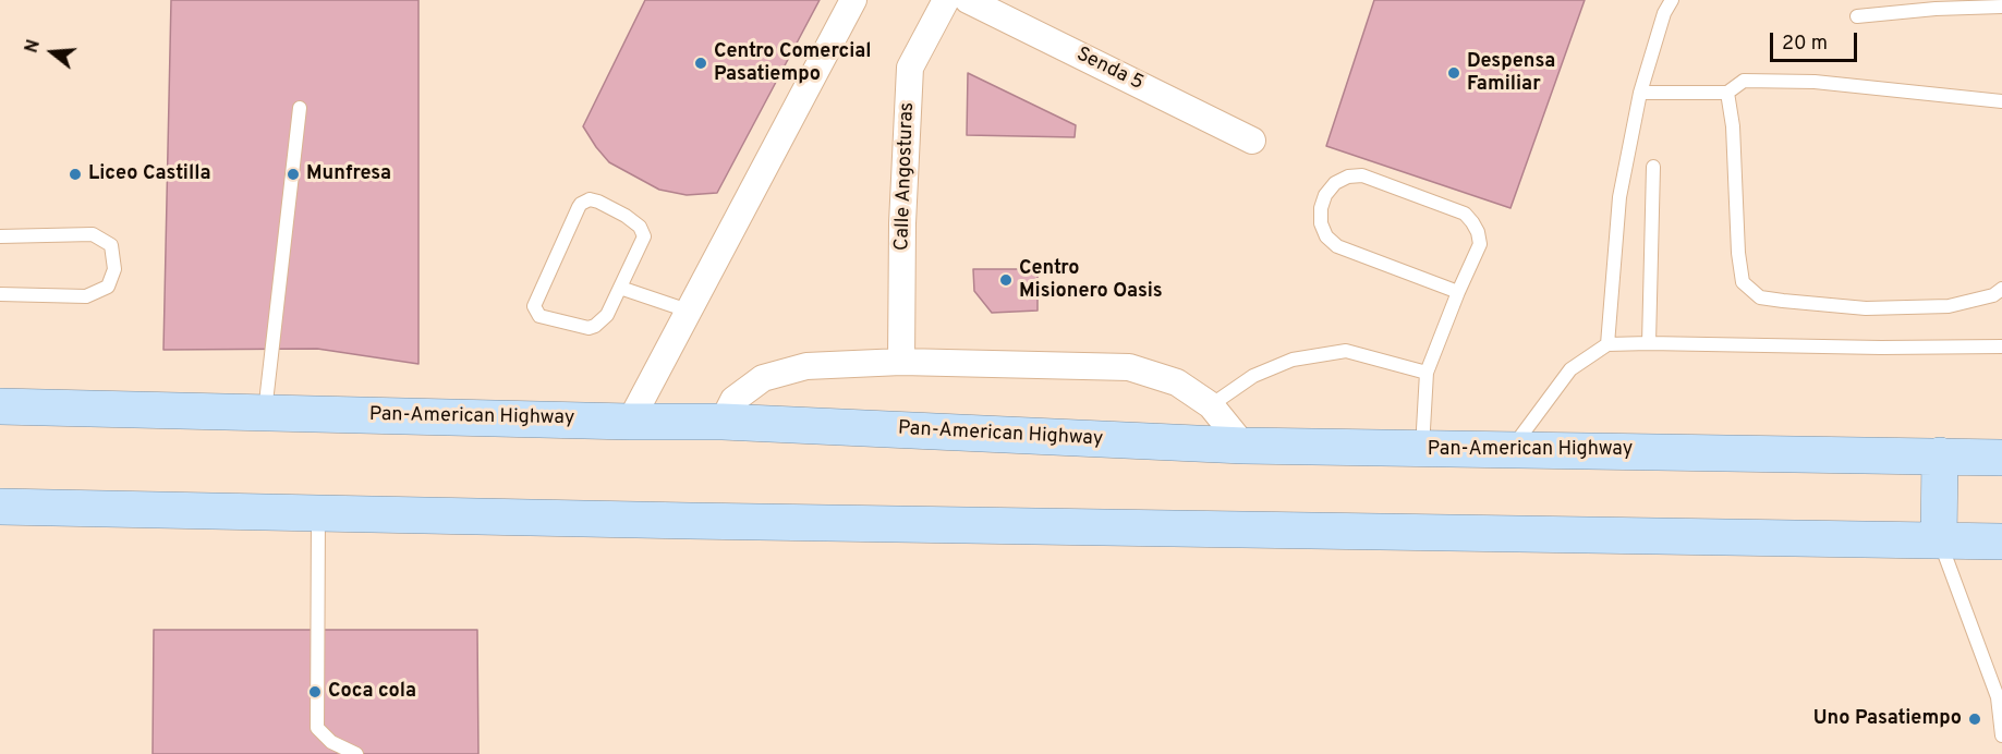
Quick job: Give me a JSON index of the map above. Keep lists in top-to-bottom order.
{
  "streets": {
    "highway": ["Pan-American Highway"],
    "street": ["Senda 5", "Calle Angosturas"]
  },
  "places": [
    "Centro Comercial Pasatiempo",
    "Despensa Familiar",
    "Liceo Castilla",
    "Munfresa",
    "Centro Misionero Oasis",
    "Coca cola",
    "Uno Pasatiempo"
  ],
  "scale_bar": "20 m",
  "north": "left"
}
